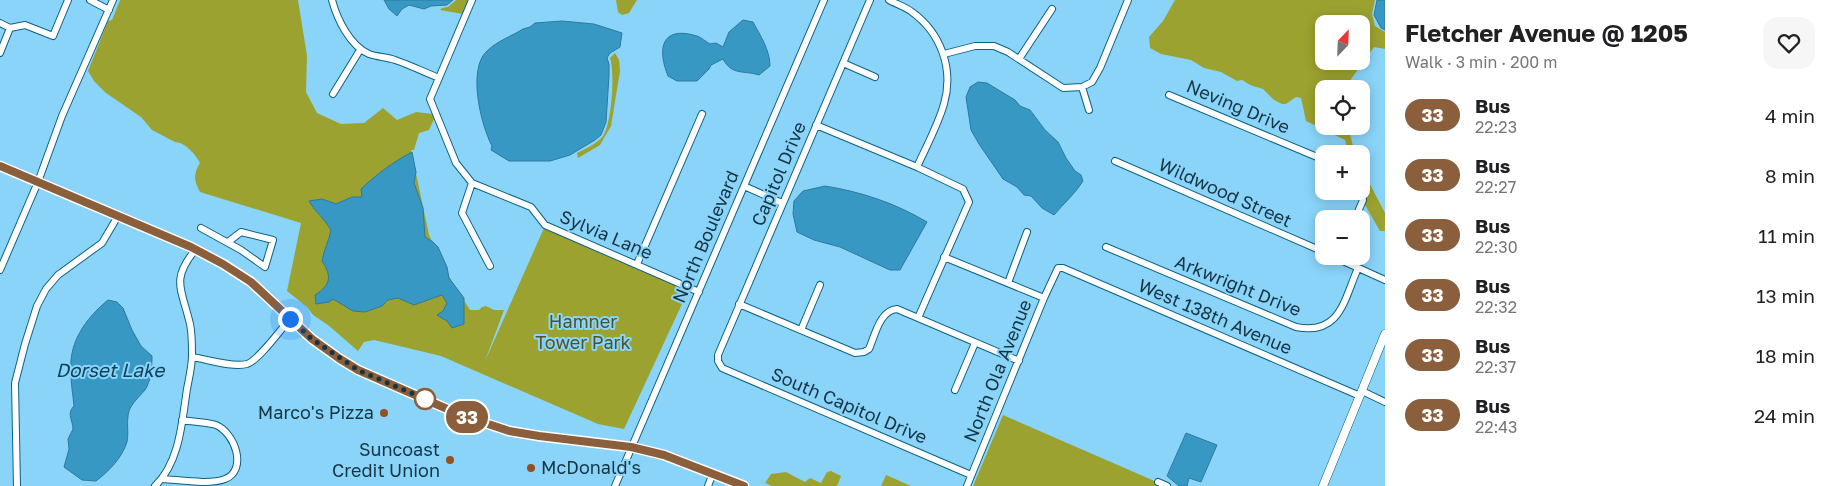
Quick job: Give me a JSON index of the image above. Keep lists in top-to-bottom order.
{
  "streets": {
    "street": [
      "Neving Drive",
      "Capitol Drive",
      "Wildwood Street",
      "Sylvia Lane",
      "North Boulevard",
      "Arkwright Drive",
      "West 138th Avenue",
      "North Ola Avenue",
      "South Capitol Drive"
    ]
  },
  "crossings": [
    ["Capitol Drive", "South Capitol Drive"],
    ["Sylvia Lane", "North Boulevard"],
    ["West 138th Avenue", "North Ola Avenue"],
    ["North Ola Avenue", "South Capitol Drive"]
  ],
  "water": ["Dorset Lake"],
  "parks": ["Hamner Tower Park"],
  "places": ["Marco's Pizza", "Suncoast Credit Union", "McDonald's"],
  "lines": ["bus line 33"],
  "north": "top right",
  "page": {
    "on_map": "33",
    "heading": ["Fletcher Avenue @ 1205", "Walk · 3 min · 200 m"],
    "map_buttons": ["+", "−"],
    "list": [
      {
        "mark": "33",
        "name": "Bus",
        "note": "22:23",
        "value": "4 min"
      },
      {
        "mark": "33",
        "name": "Bus",
        "note": "22:27",
        "value": "8 min"
      },
      {
        "mark": "33",
        "name": "Bus",
        "note": "22:30",
        "value": "11 min"
      },
      {
        "mark": "33",
        "name": "Bus",
        "note": "22:32",
        "value": "13 min"
      },
      {
        "mark": "33",
        "name": "Bus",
        "note": "22:37",
        "value": "18 min"
      },
      {
        "mark": "33",
        "name": "Bus",
        "note": "22:43",
        "value": "24 min"
      }
    ]
  }
}
